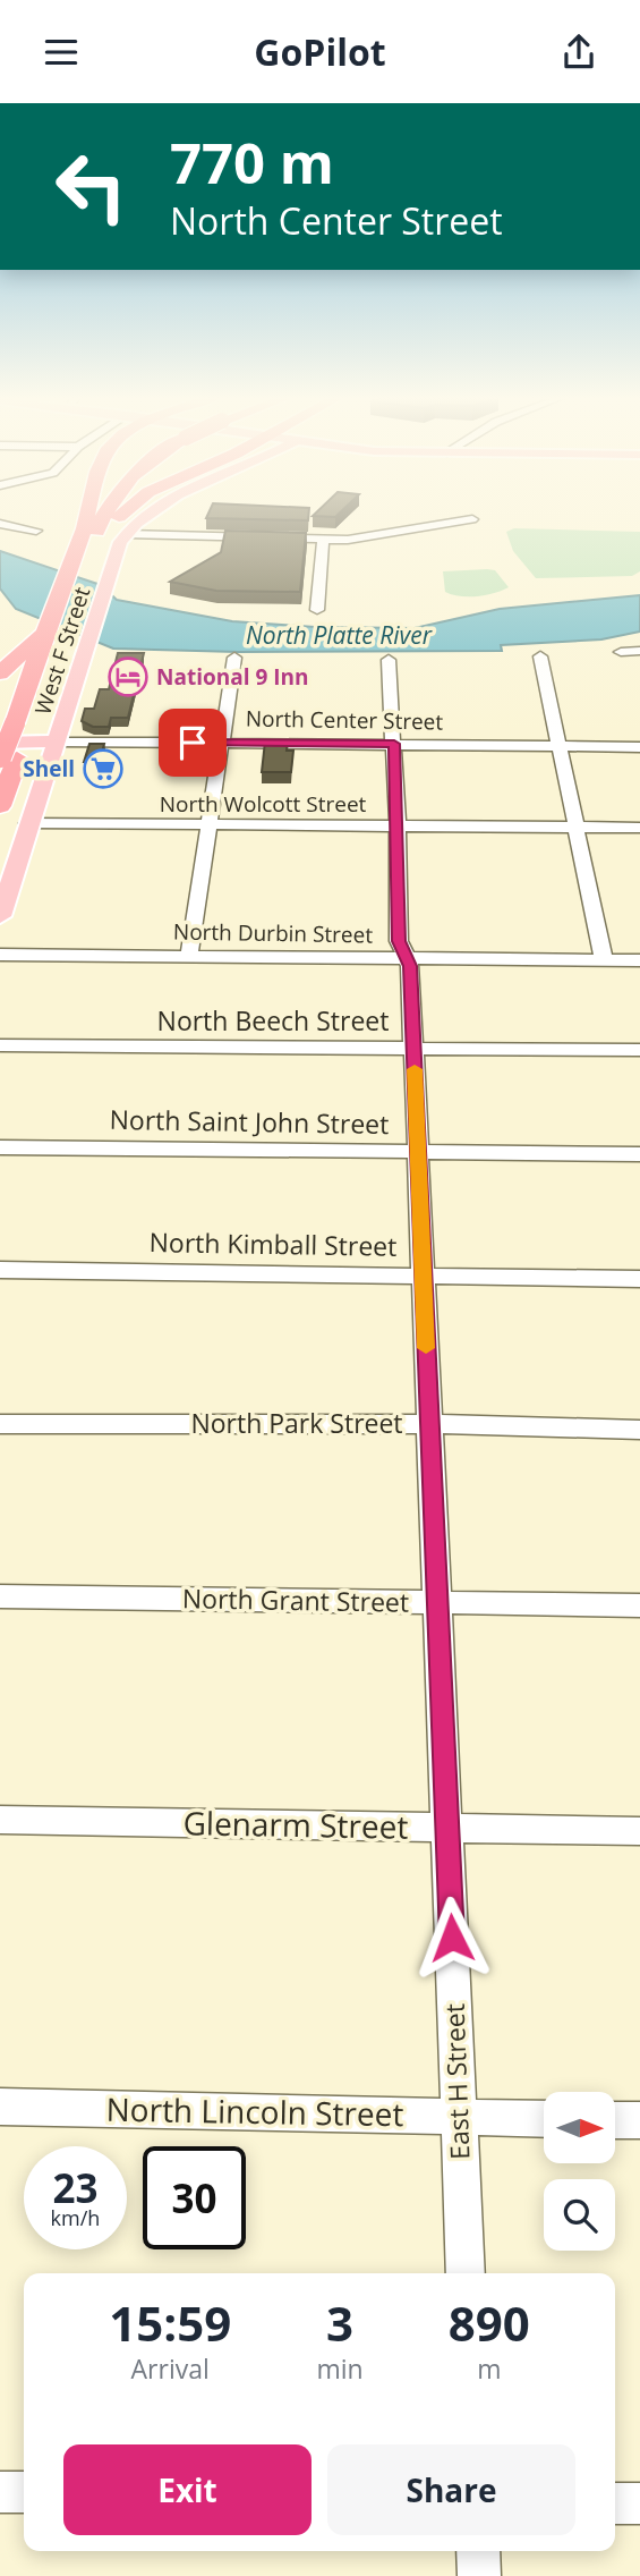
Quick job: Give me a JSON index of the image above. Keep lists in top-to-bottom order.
{
  "streets": {
    "main road": ["West F Street", "North Center Street"],
    "street": [
      "North Wolcott Street",
      "North Durbin Street",
      "North Beech Street",
      "North Saint John Street",
      "North Kimball Street",
      "North Park Street",
      "North Grant Street",
      "Glenarm Street",
      "East H Street",
      "North Lincoln Street"
    ]
  },
  "crossings": [
    ["West F Street", "North Center Street"],
    ["North Center Street", "East H Street"],
    ["North Wolcott Street", "East H Street"],
    ["North Durbin Street", "East H Street"],
    ["North Beech Street", "East H Street"],
    ["North Saint John Street", "East H Street"],
    ["North Kimball Street", "East H Street"],
    ["North Park Street", "East H Street"],
    ["North Grant Street", "East H Street"],
    ["Glenarm Street", "East H Street"],
    ["East H Street", "North Lincoln Street"]
  ],
  "water": ["North Platte River"],
  "places": {
    "hotel": ["National 9 Inn"],
    "supermarket": ["Shell"]
  },
  "north": "right",
  "page": {
    "header": "GoPilot",
    "turn": ["770 m", "North Center Street"],
    "speed": "23 km/h",
    "limit": "30",
    "eta": [
      "15:59",
      "Arrival",
      "3",
      "min",
      "890",
      "m"
    ],
    "buttons": ["Exit", "Share"]
  }
}
